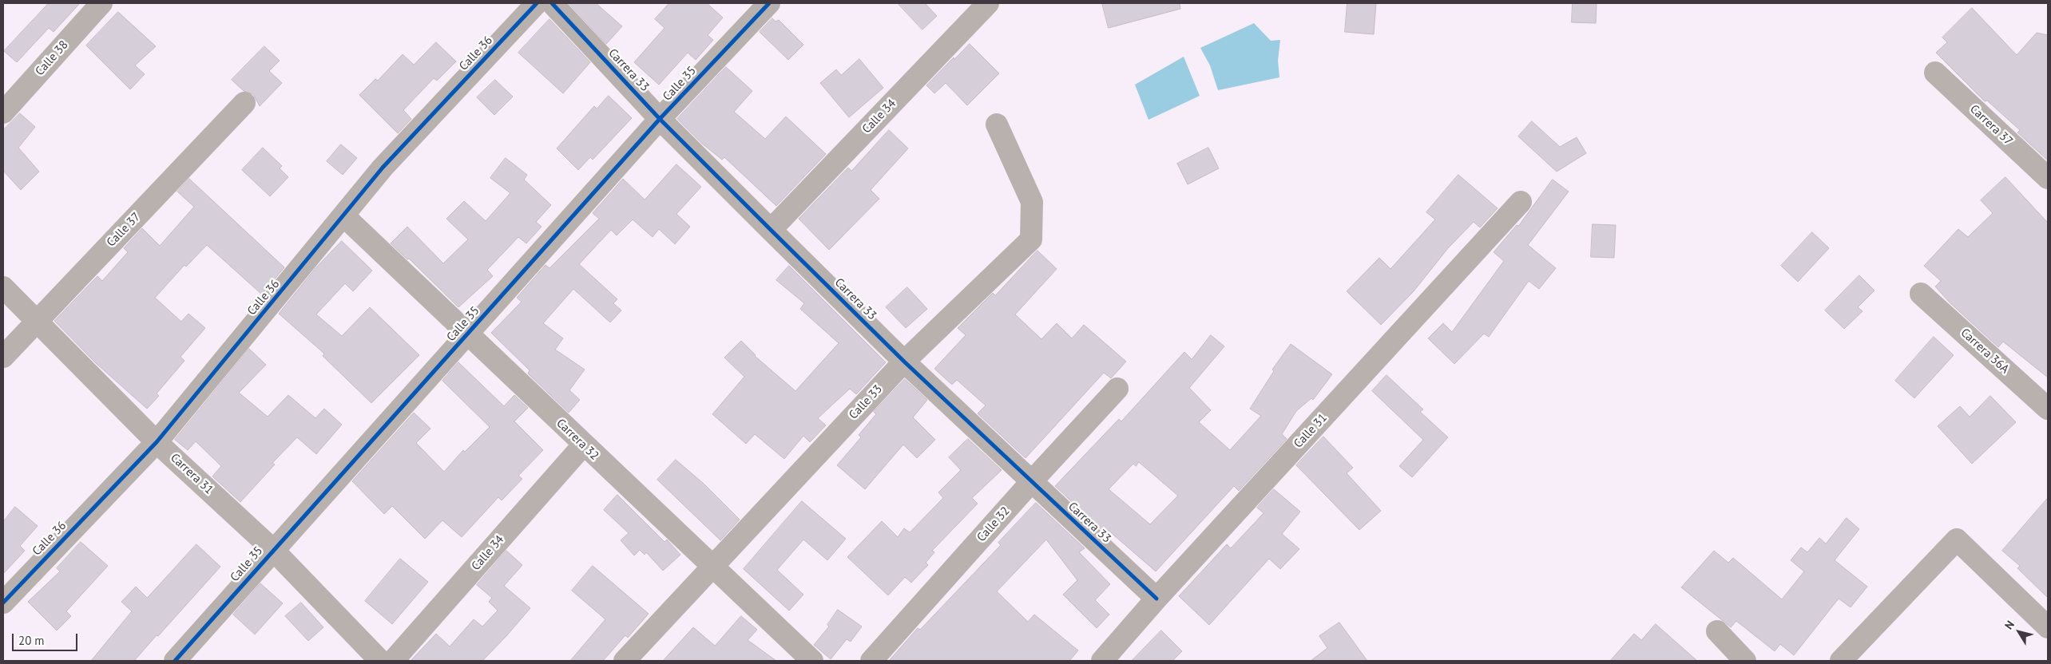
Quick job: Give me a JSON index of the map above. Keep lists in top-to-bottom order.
{
  "streets": {
    "street": [
      "Calle 36",
      "Calle 38",
      "Carrera 33",
      "Calle 35",
      "Calle 34",
      "Carrera 37",
      "Calle 37",
      "Carrera 36A",
      "Calle 33",
      "Calle 31",
      "Carrera 32",
      "Carrera 31",
      "Calle 32"
    ]
  },
  "crossings": [
    ["Calle 36", "Carrera 32"],
    ["Calle 36", "Carrera 31"],
    ["Carrera 33", "Calle 35"],
    ["Carrera 33", "Calle 34"],
    ["Carrera 33", "Calle 33"],
    ["Carrera 33", "Calle 31"],
    ["Carrera 33", "Calle 32"],
    ["Calle 35", "Carrera 32"],
    ["Calle 35", "Carrera 31"],
    ["Calle 34", "Carrera 32"],
    ["Calle 37", "Carrera 31"],
    ["Calle 33", "Carrera 32"]
  ],
  "scale_bar": "20 m",
  "north": "top left"
}
